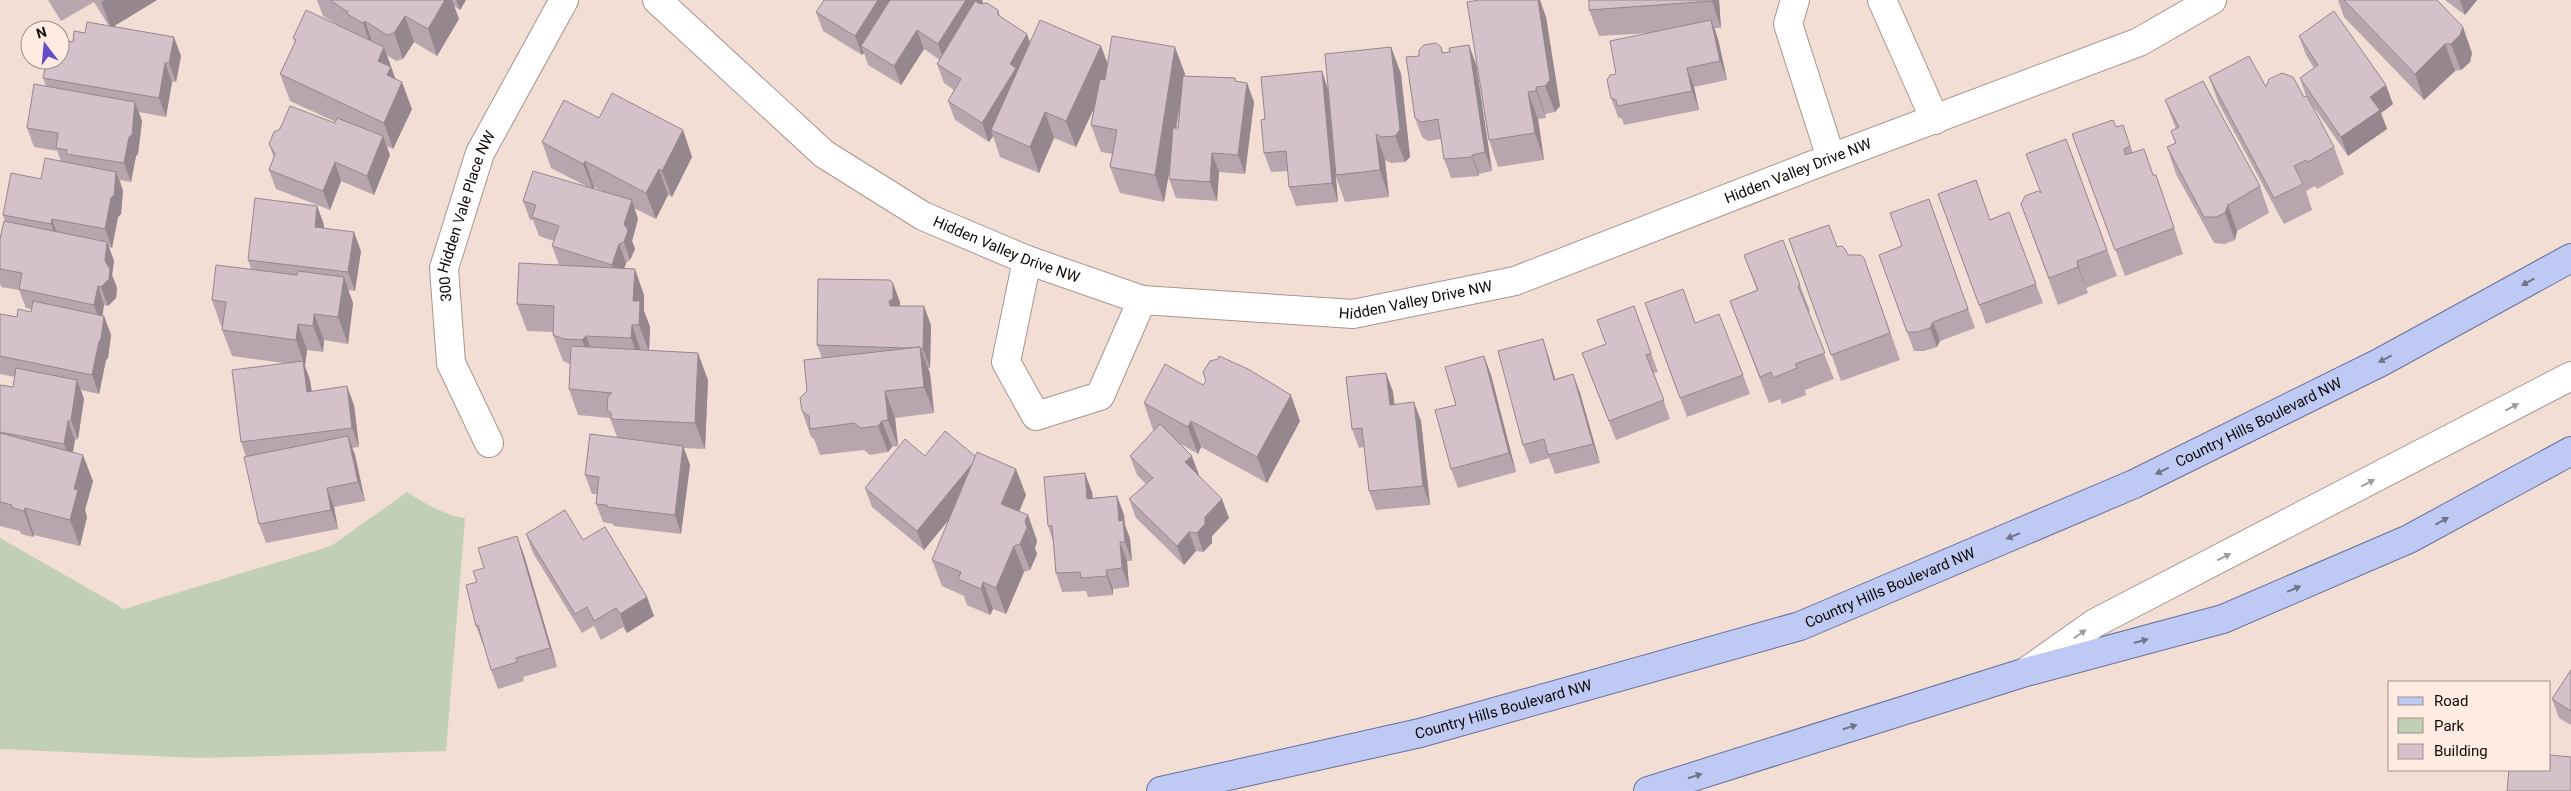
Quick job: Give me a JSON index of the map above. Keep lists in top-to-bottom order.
{
  "streets": {
    "main road": ["Country Hills Boulevard NW"],
    "street": ["Hidden Valley Drive NW", "300 Hidden Vale Place NW"]
  },
  "legend": ["Road", "Park", "Building"],
  "north": "top"
}
